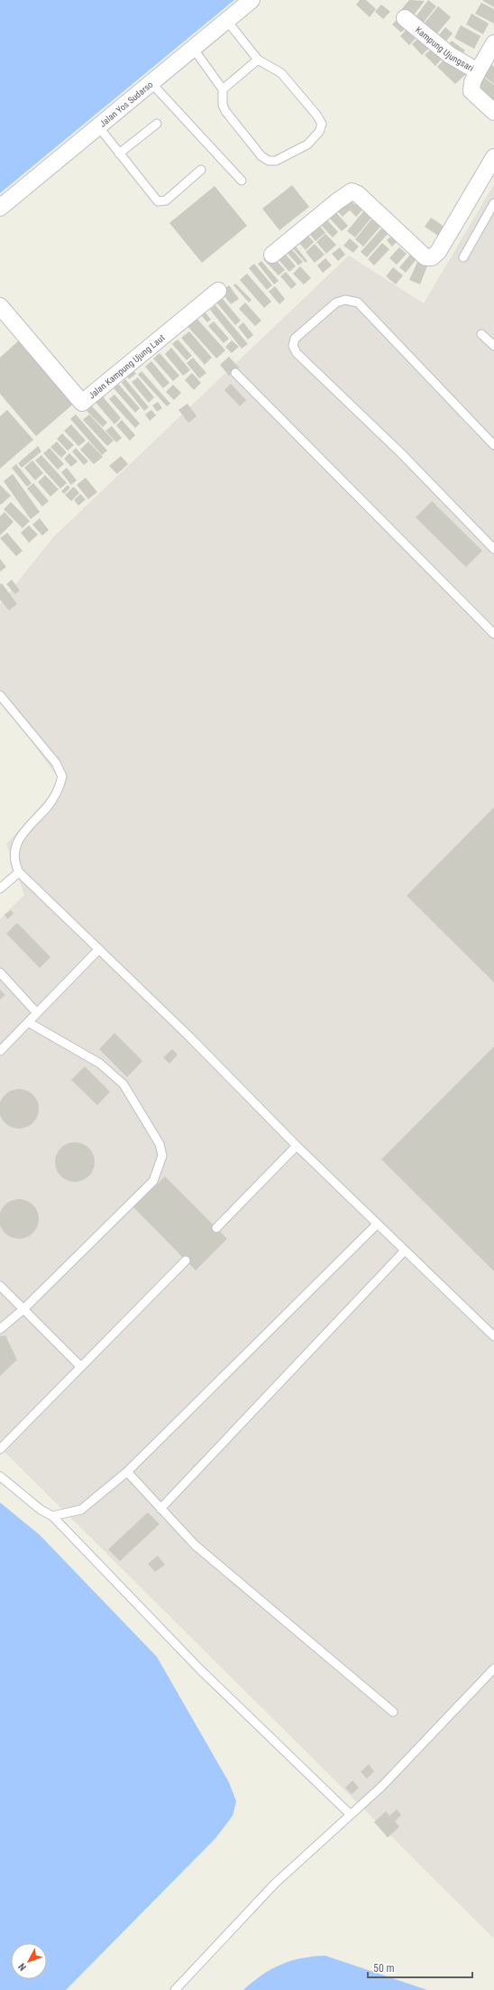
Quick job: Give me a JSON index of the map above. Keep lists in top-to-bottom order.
{
  "streets": {
    "street": ["Kampung Ujungsari", "Jalan Yos Sudarso", "Jalan Kampung Ujung Laut"]
  },
  "scale_bar": "50 m",
  "north": "bottom left"
}
